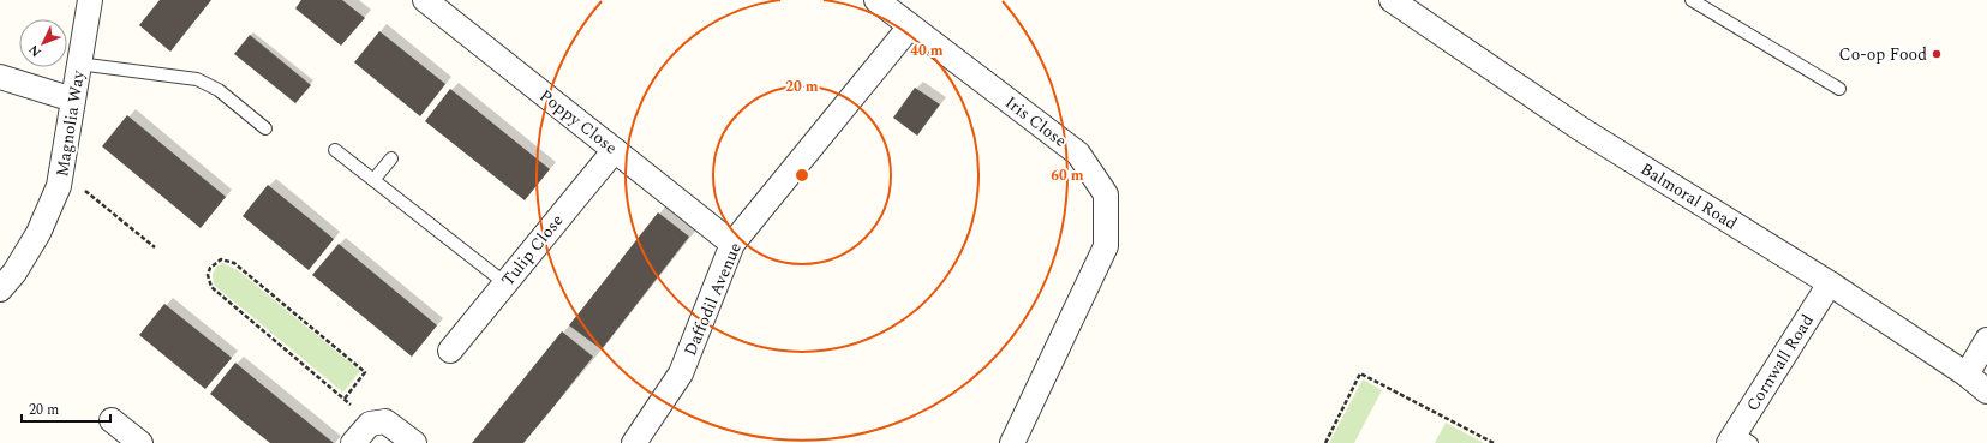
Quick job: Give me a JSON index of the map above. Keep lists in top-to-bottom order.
{
  "streets": {
    "street": [
      "Poppy Close",
      "Iris Close",
      "Magnolia Way",
      "Balmoral Road",
      "Tulip Close",
      "Daffodil Avenue",
      "Cornwall Road"
    ]
  },
  "crossings": [
    ["Poppy Close", "Tulip Close"],
    ["Poppy Close", "Daffodil Avenue"],
    ["Iris Close", "Daffodil Avenue"],
    ["Balmoral Road", "Cornwall Road"]
  ],
  "places": ["Co-op Food"],
  "scale_bar": "20 m",
  "north": "bottom left",
  "rings": ["40 m", "20 m", "60 m"]
}
